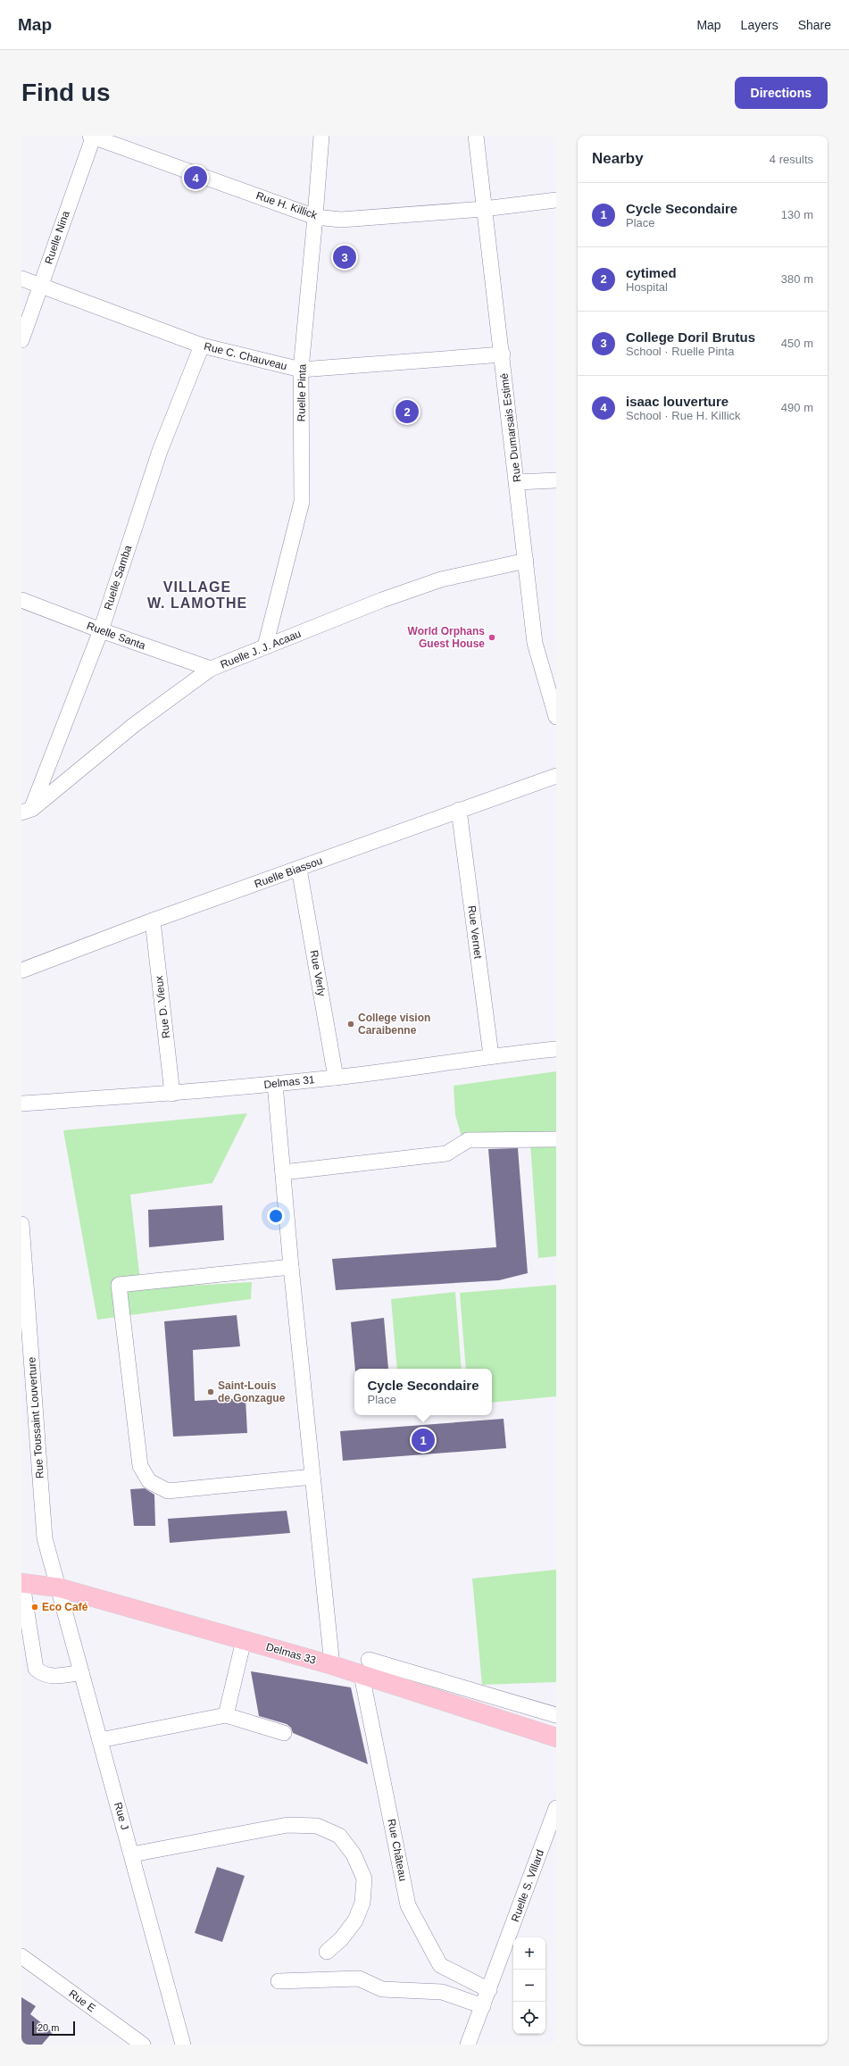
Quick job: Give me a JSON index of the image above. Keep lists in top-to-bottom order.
{
  "streets": {
    "main road": ["Delmas 33"],
    "street": [
      "Rue H. Killick",
      "Ruelle Nina",
      "Rue C. Chauveau",
      "Ruelle Pinta",
      "Rue Dumarsais Estimé",
      "Ruelle Samba",
      "Ruelle Santa",
      "Ruelle J. J. Acaau",
      "Ruelle Biassou",
      "Rue Vernet",
      "Rue Verly",
      "Rue D. Vieux",
      "Delmas 31",
      "Rue Toussaint Louverture",
      "Rue J",
      "Rue Château",
      "Ruelle S. Villard",
      "Rue E"
    ]
  },
  "crossings": [
    ["Rue H. Killick", "Ruelle Nina"],
    ["Rue H. Killick", "Ruelle Pinta"],
    ["Rue H. Killick", "Rue Dumarsais Estimé"],
    ["Ruelle Nina", "Rue C. Chauveau"],
    ["Rue C. Chauveau", "Ruelle Pinta"],
    ["Rue C. Chauveau", "Rue Dumarsais Estimé"],
    ["Rue C. Chauveau", "Ruelle Samba"],
    ["Ruelle Pinta", "Ruelle J. J. Acaau"],
    ["Rue Dumarsais Estimé", "Ruelle J. J. Acaau"],
    ["Ruelle Samba", "Ruelle Santa"],
    ["Ruelle Samba", "Ruelle J. J. Acaau"],
    ["Ruelle Santa", "Ruelle J. J. Acaau"],
    ["Ruelle Biassou", "Rue Vernet"],
    ["Ruelle Biassou", "Rue Verly"],
    ["Ruelle Biassou", "Rue D. Vieux"],
    ["Rue Vernet", "Delmas 31"],
    ["Rue Verly", "Delmas 31"],
    ["Rue D. Vieux", "Delmas 31"],
    ["Rue Toussaint Louverture", "Delmas 33"],
    ["Rue Toussaint Louverture", "Rue J"],
    ["Delmas 33", "Rue J"],
    ["Delmas 33", "Rue Château"],
    ["Rue Château", "Ruelle S. Villard"]
  ],
  "districts": ["VILLAGE W. LAMOTHE"],
  "places": [
    "World Orphans Guest House",
    "College vision Caraibenne",
    "Saint-Louis de Gonzague",
    "Eco Café"
  ],
  "scale_bar": "20 m",
  "page": {
    "header": "Map",
    "nav": ["Map", "Layers", "Share"],
    "buttons": "Directions",
    "title": "Find us",
    "heading": ["Nearby", "4 results"],
    "pins": [
      "4",
      "3",
      "2",
      "1"
    ],
    "list": [
      {
        "mark": "1",
        "name": "Cycle Secondaire",
        "note": "Place",
        "value": "130 m"
      },
      {
        "mark": "2",
        "name": "cytimed",
        "note": "Hospital",
        "value": "380 m"
      },
      {
        "mark": "3",
        "name": "College Doril Brutus",
        "note": "School · Ruelle Pinta",
        "value": "450 m"
      },
      {
        "mark": "4",
        "name": "isaac louverture",
        "note": "School · Rue H. Killick",
        "value": "490 m"
      }
    ],
    "popup": ["Cycle Secondaire", "Place"],
    "map_buttons": ["+", "−"],
    "scale": "20 m"
  }
}
